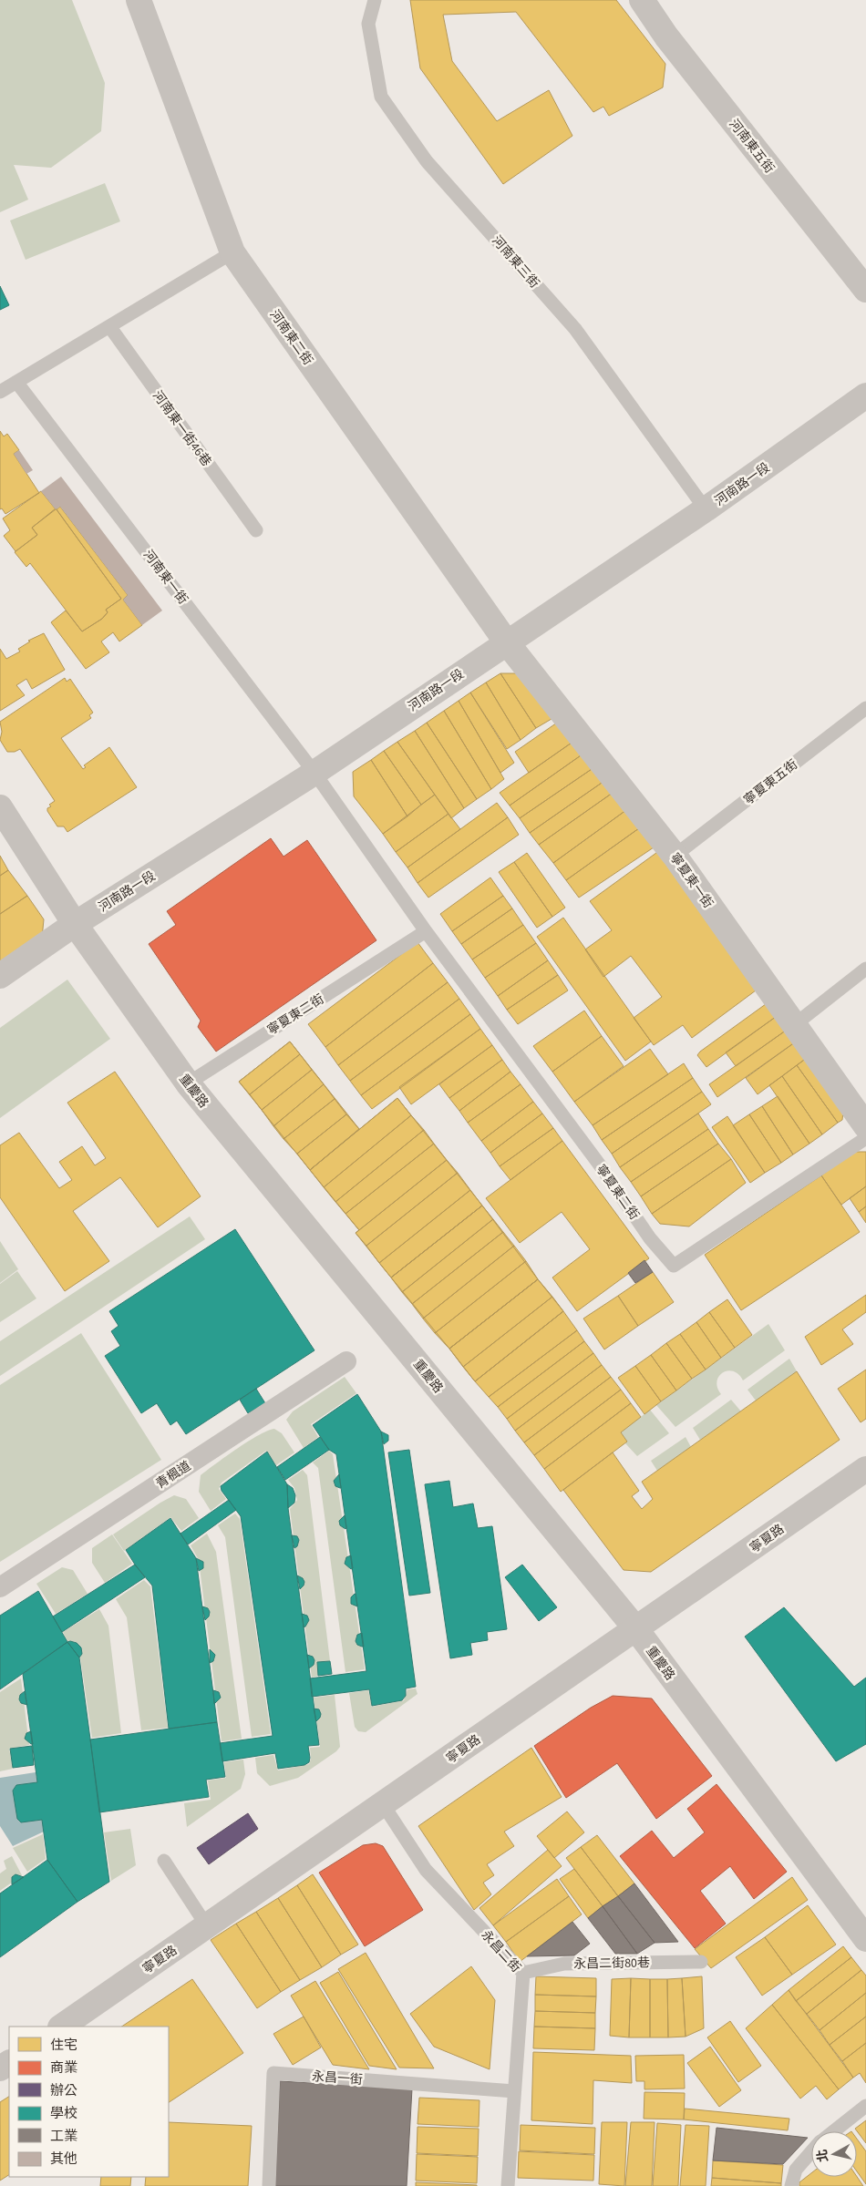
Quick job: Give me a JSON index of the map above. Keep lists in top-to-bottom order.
{
  "streets": {
    "street": [
      "河南東五街",
      "河南東二街",
      "河南路一段",
      "寧夏東一街",
      "重慶路",
      "青楓道",
      "寧夏路"
    ],
    "lane": [
      "河南東三街",
      "河南東一街46巷",
      "河南東一街",
      "寧夏東五街",
      "寧夏東二街",
      "永昌二街",
      "永昌二街80巷",
      "永昌一街"
    ]
  },
  "crossings": [
    ["河南東三街", "河南路一段"],
    ["河南東二街", "河南路一段"],
    ["河南東二街", "寧夏東一街"],
    ["河南路一段", "河南東一街"],
    ["河南路一段", "寧夏東一街"],
    ["河南路一段", "寧夏東二街"],
    ["河南路一段", "重慶路"],
    ["河南東一街", "寧夏東二街"],
    ["寧夏東五街", "寧夏東一街"],
    ["寧夏東二街", "重慶路"],
    ["重慶路", "寧夏路"],
    ["寧夏路", "永昌二街"],
    ["永昌二街", "永昌二街80巷"],
    ["永昌二街", "永昌一街"]
  ],
  "legend": [
    "住宅",
    "商業",
    "辦公",
    "學校",
    "工業",
    "其他"
  ],
  "north": "left"
}
